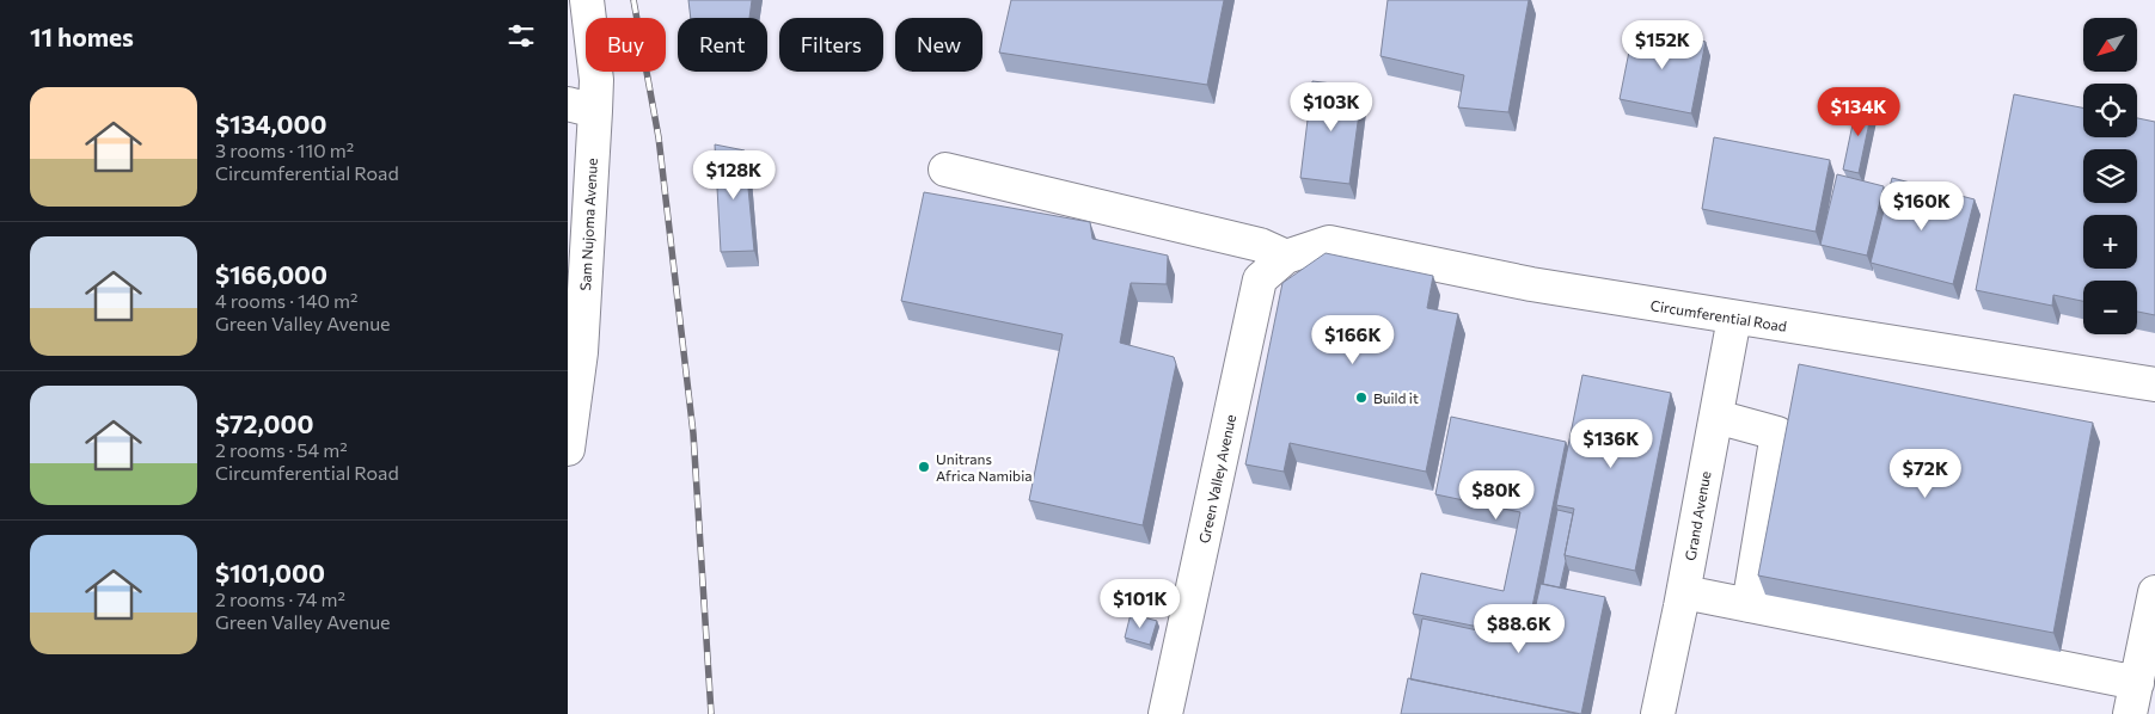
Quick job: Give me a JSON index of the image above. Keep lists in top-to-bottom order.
{
  "streets": {
    "street": [
      "Sam Nujoma Avenue",
      "Circumferential Road",
      "Green Valley Avenue",
      "Grand Avenue"
    ]
  },
  "crossings": [
    ["Circumferential Road", "Green Valley Avenue"],
    ["Circumferential Road", "Grand Avenue"]
  ],
  "places": ["Build it", "Unitrans Africa Namibia"],
  "north": "bottom left",
  "page": {
    "heading": "11 homes",
    "map_buttons": ["+", "−"],
    "chip": [
      "Buy",
      "Rent",
      "Filters",
      "New"
    ],
    "price": [
      "$152K",
      "$103K",
      "$134K",
      "$128K",
      "$160K",
      "$166K",
      "$136K",
      "$72K",
      "$80K",
      "$101K",
      "$88.6K"
    ],
    "list": [
      {
        "name": "$134,000",
        "note": "3 rooms · 110 m² · Circumferential Road"
      },
      {
        "name": "$166,000",
        "note": "4 rooms · 140 m² · Green Valley Avenue"
      },
      {
        "name": "$72,000",
        "note": "2 rooms · 54 m² · Circumferential Road"
      },
      {
        "name": "$101,000",
        "note": "2 rooms · 74 m² · Green Valley Avenue"
      }
    ]
  }
}
